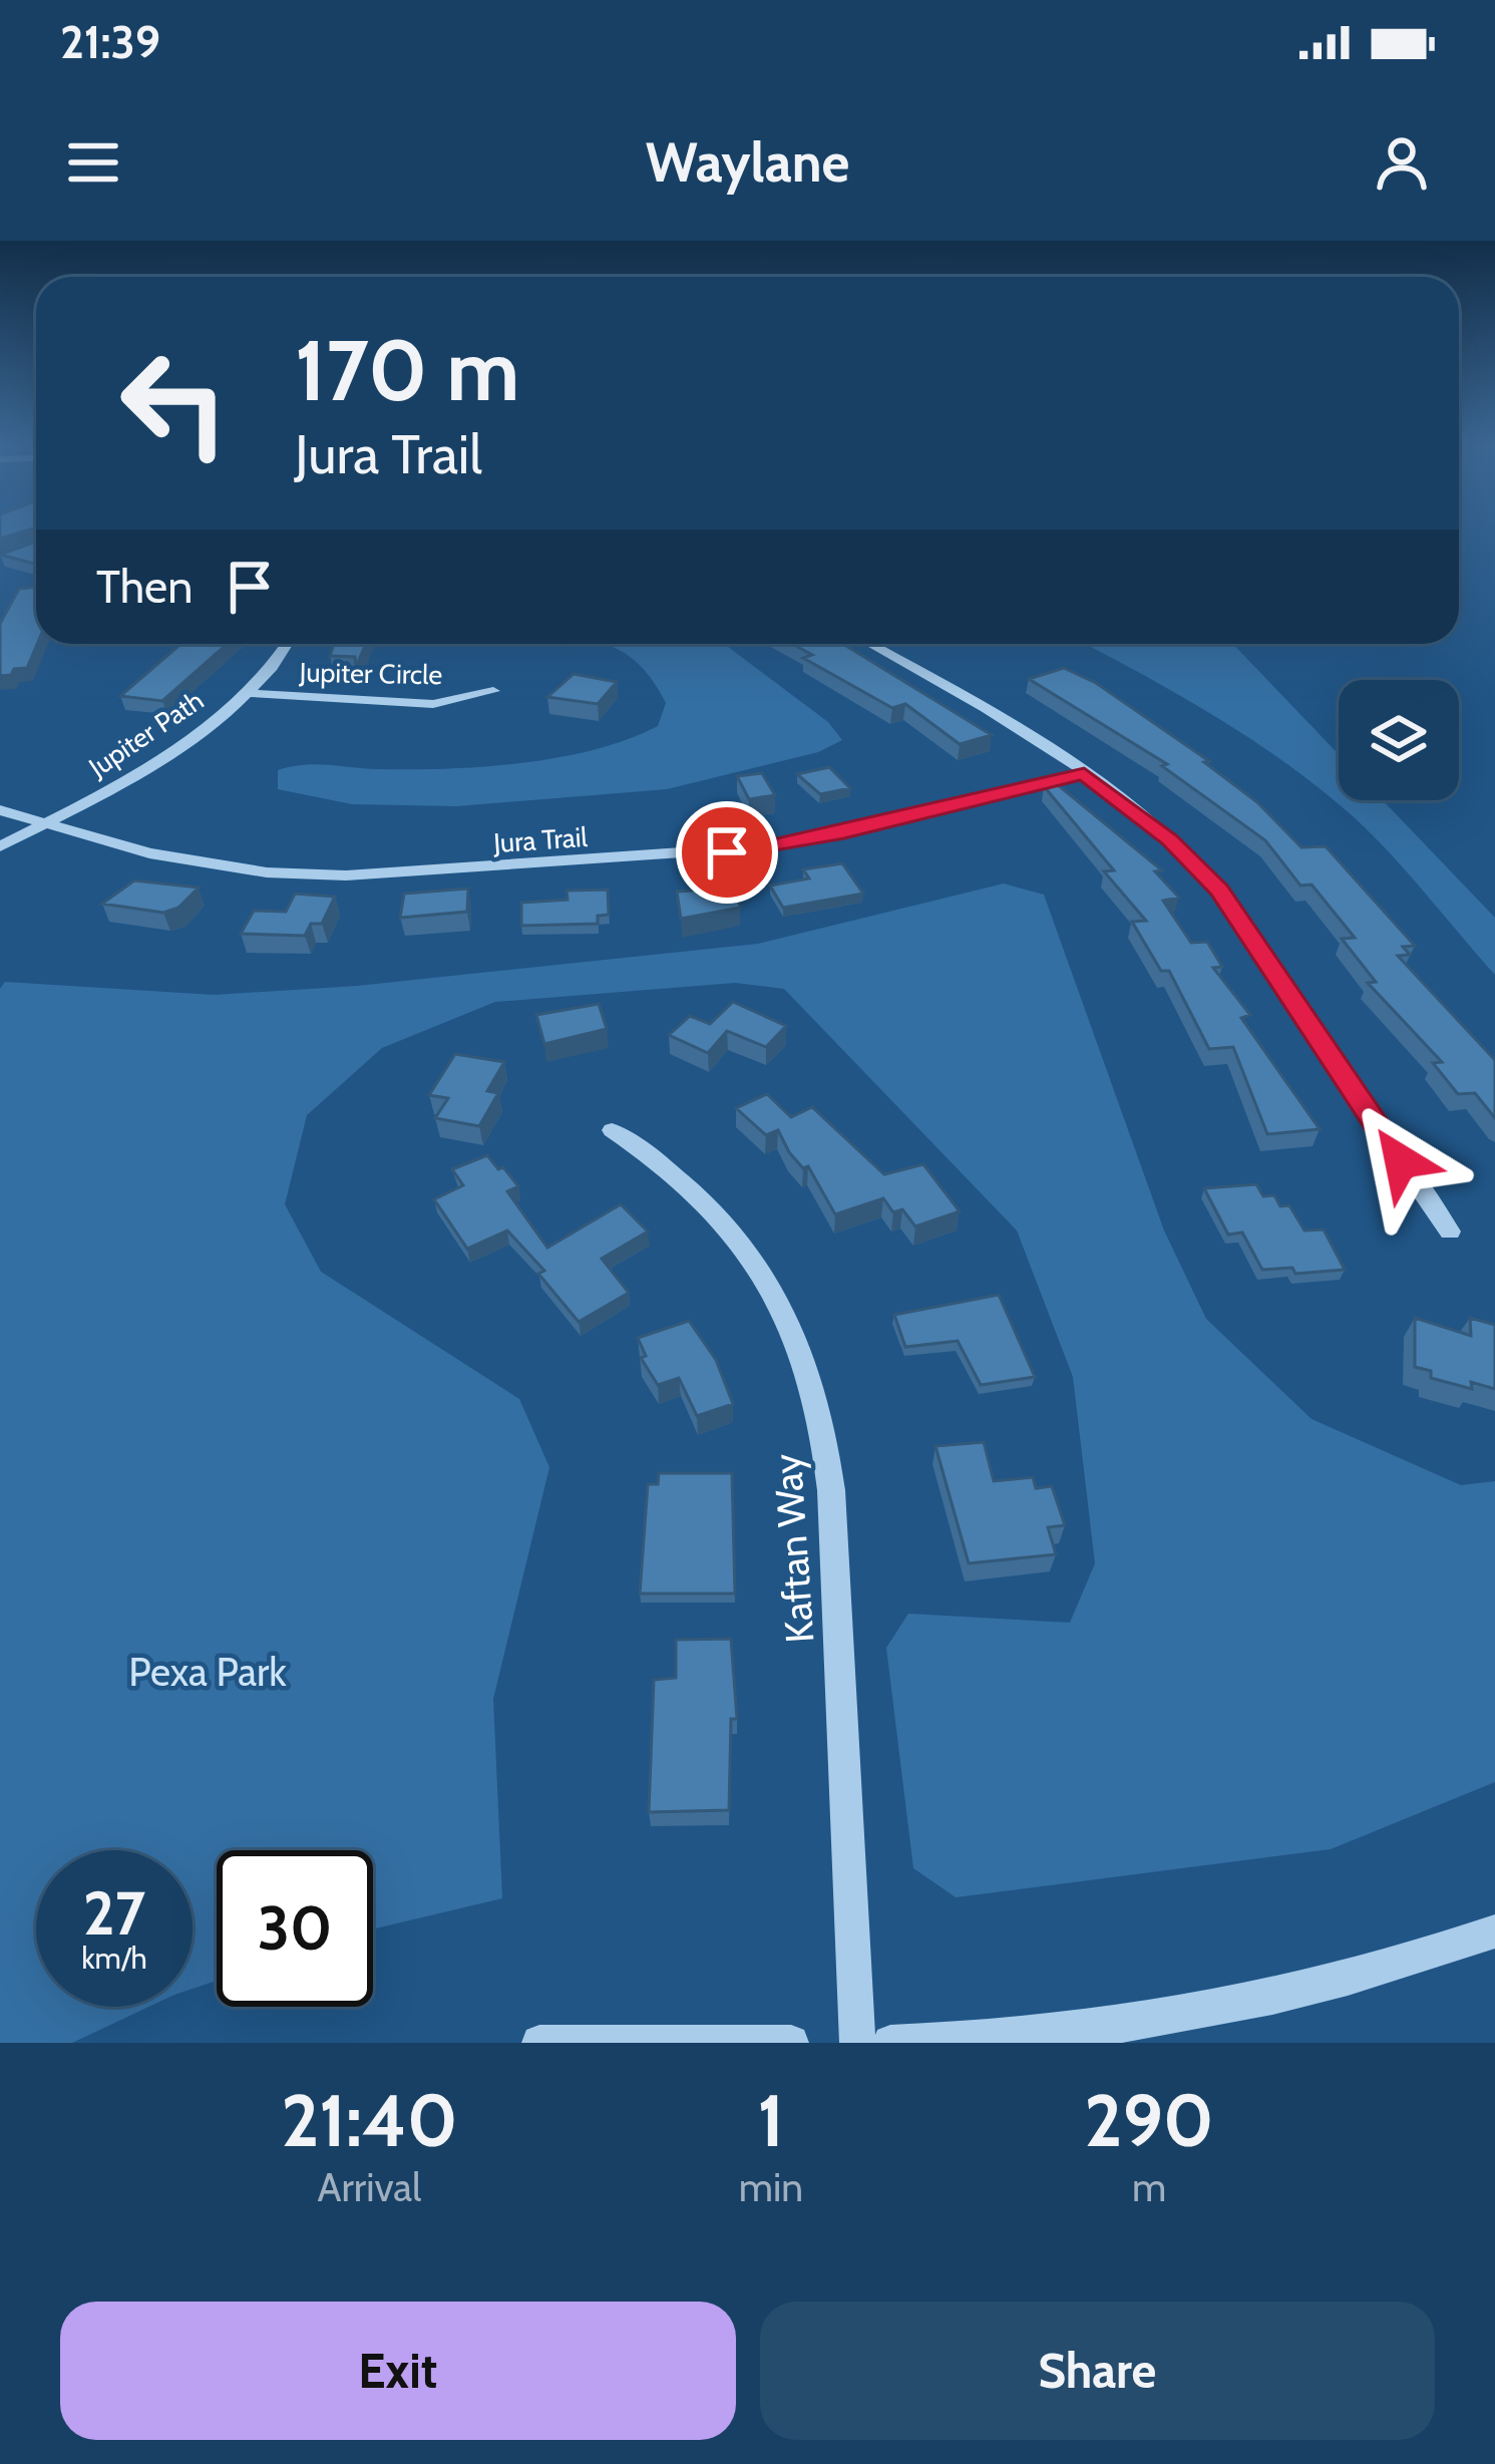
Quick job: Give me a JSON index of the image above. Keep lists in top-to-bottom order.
{
  "streets": {
    "street": [
      "Jupiter Circle",
      "Jupiter Path",
      "Jura Trail",
      "Kaftan Way"
    ]
  },
  "crossings": [
    ["Jupiter Circle", "Jupiter Path"],
    ["Jupiter Path", "Jura Trail"]
  ],
  "parks": ["Pexa Park"],
  "page": {
    "status": "21:39",
    "header": "Waylane",
    "turn": ["170 m", "Jura Trail"],
    "then": "Then",
    "speed": "27 km/h",
    "limit": "30",
    "eta": [
      "21:40",
      "Arrival",
      "1",
      "min",
      "290",
      "m"
    ],
    "buttons": ["Exit", "Share"]
  }
}
